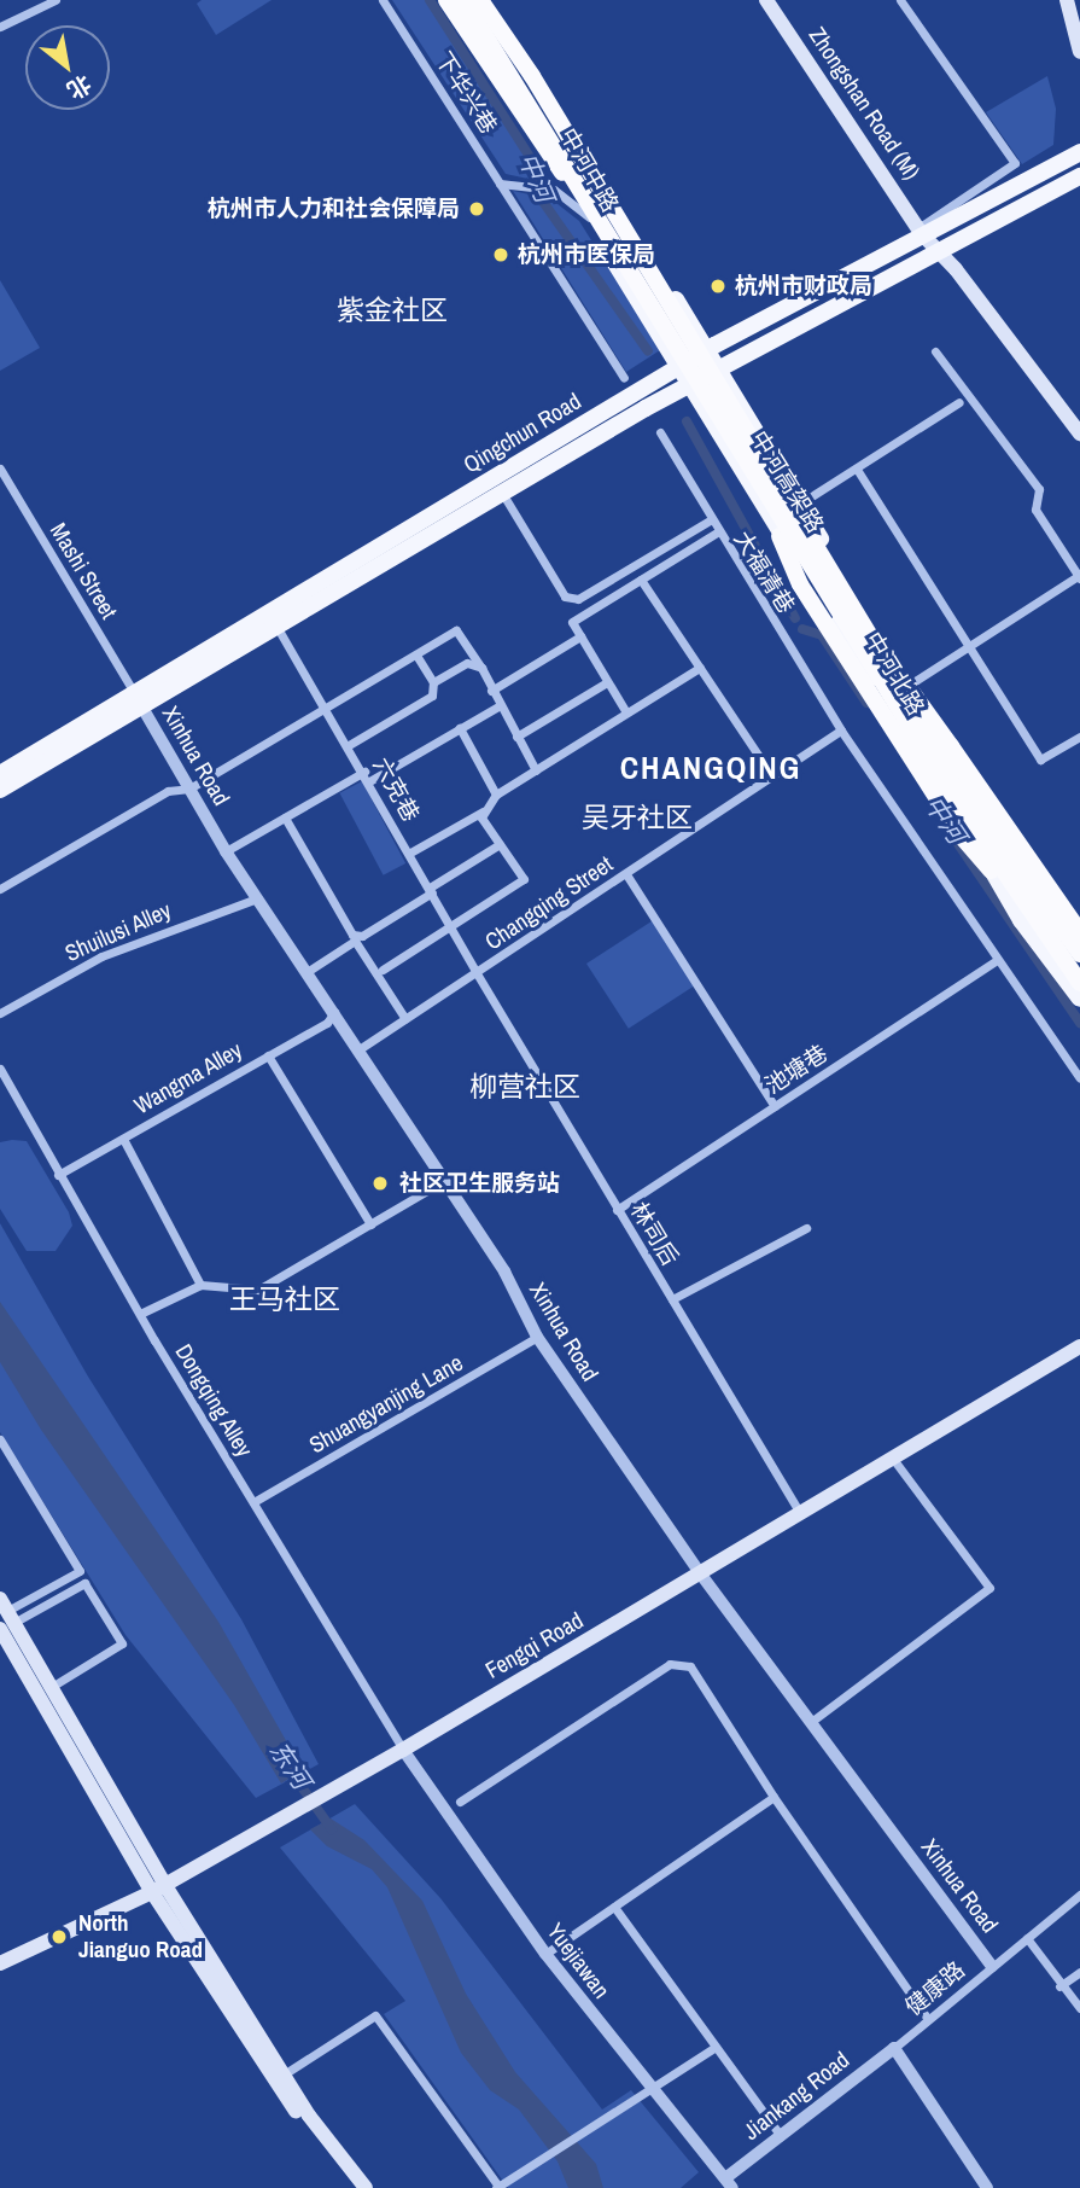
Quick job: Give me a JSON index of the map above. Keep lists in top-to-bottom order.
{
  "streets": {
    "highway": ["中河高架路"],
    "main road": [
      "Zhongshan Road (M)",
      "中河中路",
      "Qingchun Road",
      "中河北路",
      "Fengqi Road"
    ],
    "street": [
      "下华兴巷",
      "Mashi Street",
      "大福清巷",
      "Xinhua Road",
      "六克巷",
      "Changqing Street",
      "Shuilusi Alley",
      "池塘巷",
      "Wangma Alley",
      "林司后",
      "Dongqing Alley",
      "Shuangyanjing Lane",
      "Yuejiawan",
      "健康路",
      "Jiankang Road"
    ]
  },
  "crossings": [
    ["Zhongshan Road (M)", "Qingchun Road"],
    ["中河中路", "Qingchun Road"],
    ["中河中路", "中河北路"],
    ["Qingchun Road", "Mashi Street"],
    ["Qingchun Road", "中河北路"],
    ["Qingchun Road", "Xinhua Road"],
    ["Qingchun Road", "六克巷"],
    ["Mashi Street", "Xinhua Road"],
    ["大福清巷", "Changqing Street"],
    ["大福清巷", "池塘巷"],
    ["Xinhua Road", "Changqing Street"],
    ["Xinhua Road", "Shuilusi Alley"],
    ["Xinhua Road", "Wangma Alley"],
    ["Xinhua Road", "Shuangyanjing Lane"],
    ["Xinhua Road", "Fengqi Road"],
    ["Xinhua Road", "健康路"],
    ["六克巷", "Changqing Street"],
    ["六克巷", "林司后"],
    ["Changqing Street", "林司后"],
    ["池塘巷", "林司后"],
    ["Wangma Alley", "Dongqing Alley"],
    ["林司后", "Fengqi Road"],
    ["Dongqing Alley", "Shuangyanjing Lane"],
    ["Dongqing Alley", "Fengqi Road"],
    ["Dongqing Alley", "Yuejiawan"],
    ["Fengqi Road", "Yuejiawan"],
    ["Yuejiawan", "Jiankang Road"],
    ["健康路", "Jiankang Road"]
  ],
  "districts": [
    "紫金社区",
    "CHANGQING",
    "吴牙社区",
    "柳营社区",
    "王马社区"
  ],
  "water": ["中河", "东河"],
  "places": [
    "杭州市人力和社会保障局",
    "杭州市医保局",
    "杭州市财政局",
    "社区卫生服务站",
    "North Jianguo Road"
  ],
  "north": "bottom right"
}
